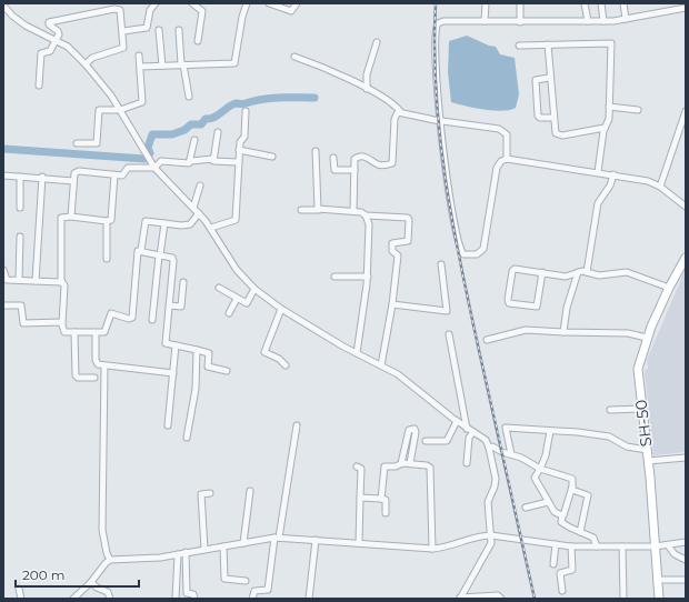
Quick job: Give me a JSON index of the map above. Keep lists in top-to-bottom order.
{
  "streets": {
    "main road": ["SH-50"]
  },
  "scale_bar": "200 m"
}
